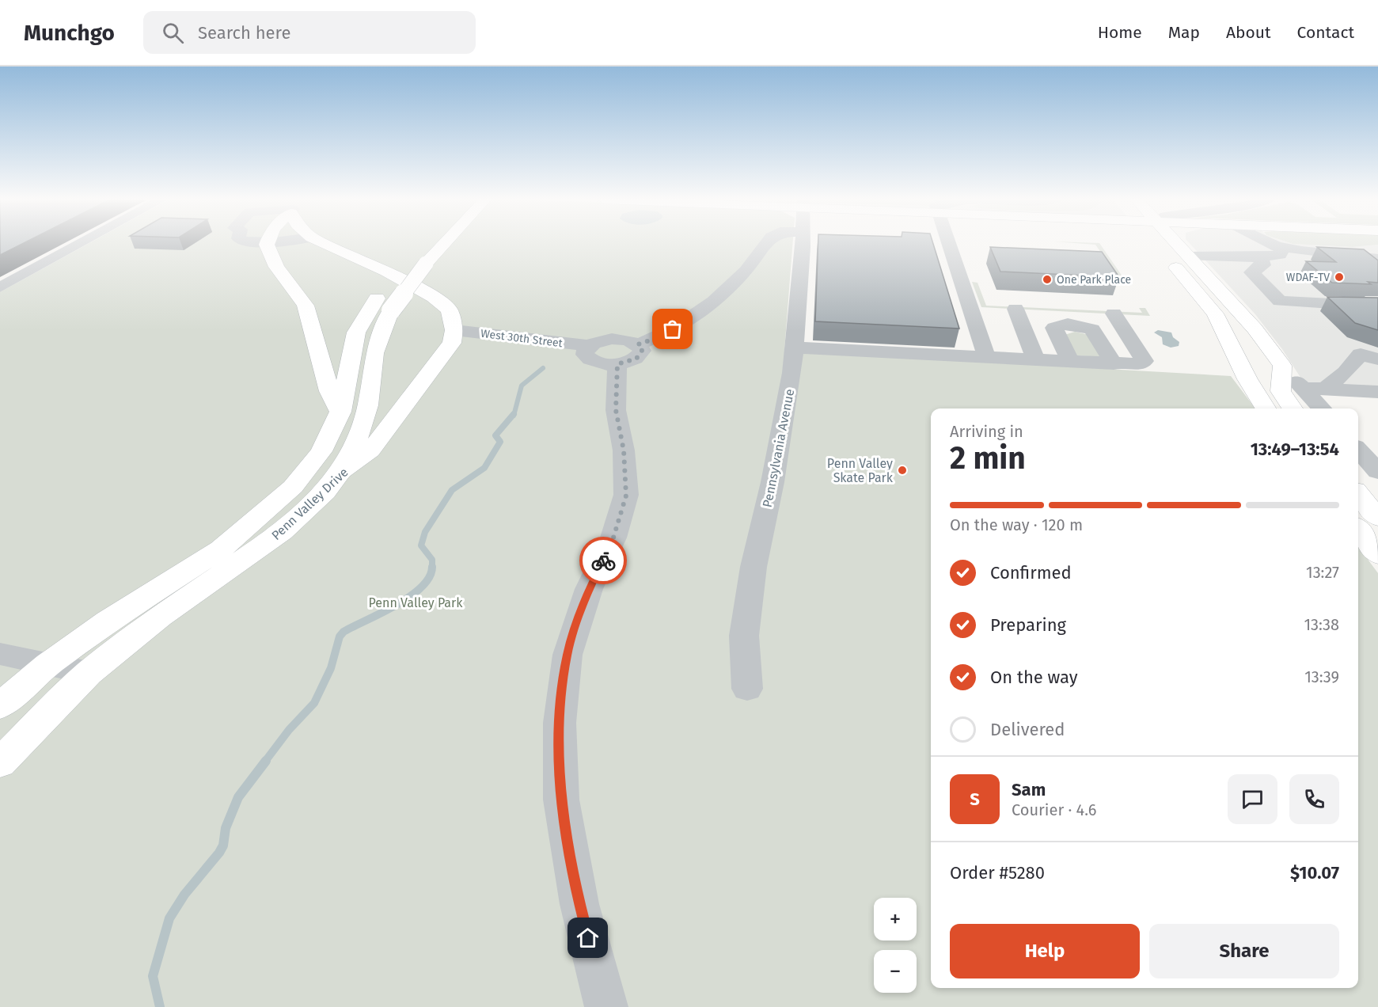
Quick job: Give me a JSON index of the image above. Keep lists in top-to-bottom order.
{
  "streets": {
    "main road": ["Penn Valley Drive"],
    "street": ["West 30th Street", "Pennsylvania Avenue"]
  },
  "crossings": [
    ["West 30th Street", "Penn Valley Drive"]
  ],
  "parks": ["Penn Valley Park"],
  "places": ["WDAF-TV", "One Park Place", "Penn Valley Skate Park"],
  "page": {
    "header": "Munchgo",
    "search": "Search here",
    "nav": [
      "Home",
      "Map",
      "About",
      "Contact"
    ],
    "heading": ["2 min", "Arriving in", "13:49–13:54"],
    "panel": [
      "Sam",
      "Courier · 4.6",
      "Order #5280",
      "$10.07"
    ],
    "bar": "On the way · 120 m",
    "list": [
      ["Confirmed", "13:27"],
      ["Preparing", "13:38"],
      ["On the way", "13:39"],
      "Delivered"
    ],
    "round": "S",
    "map_buttons": ["+", "−"],
    "buttons": ["Help", "Share"]
  }
}
